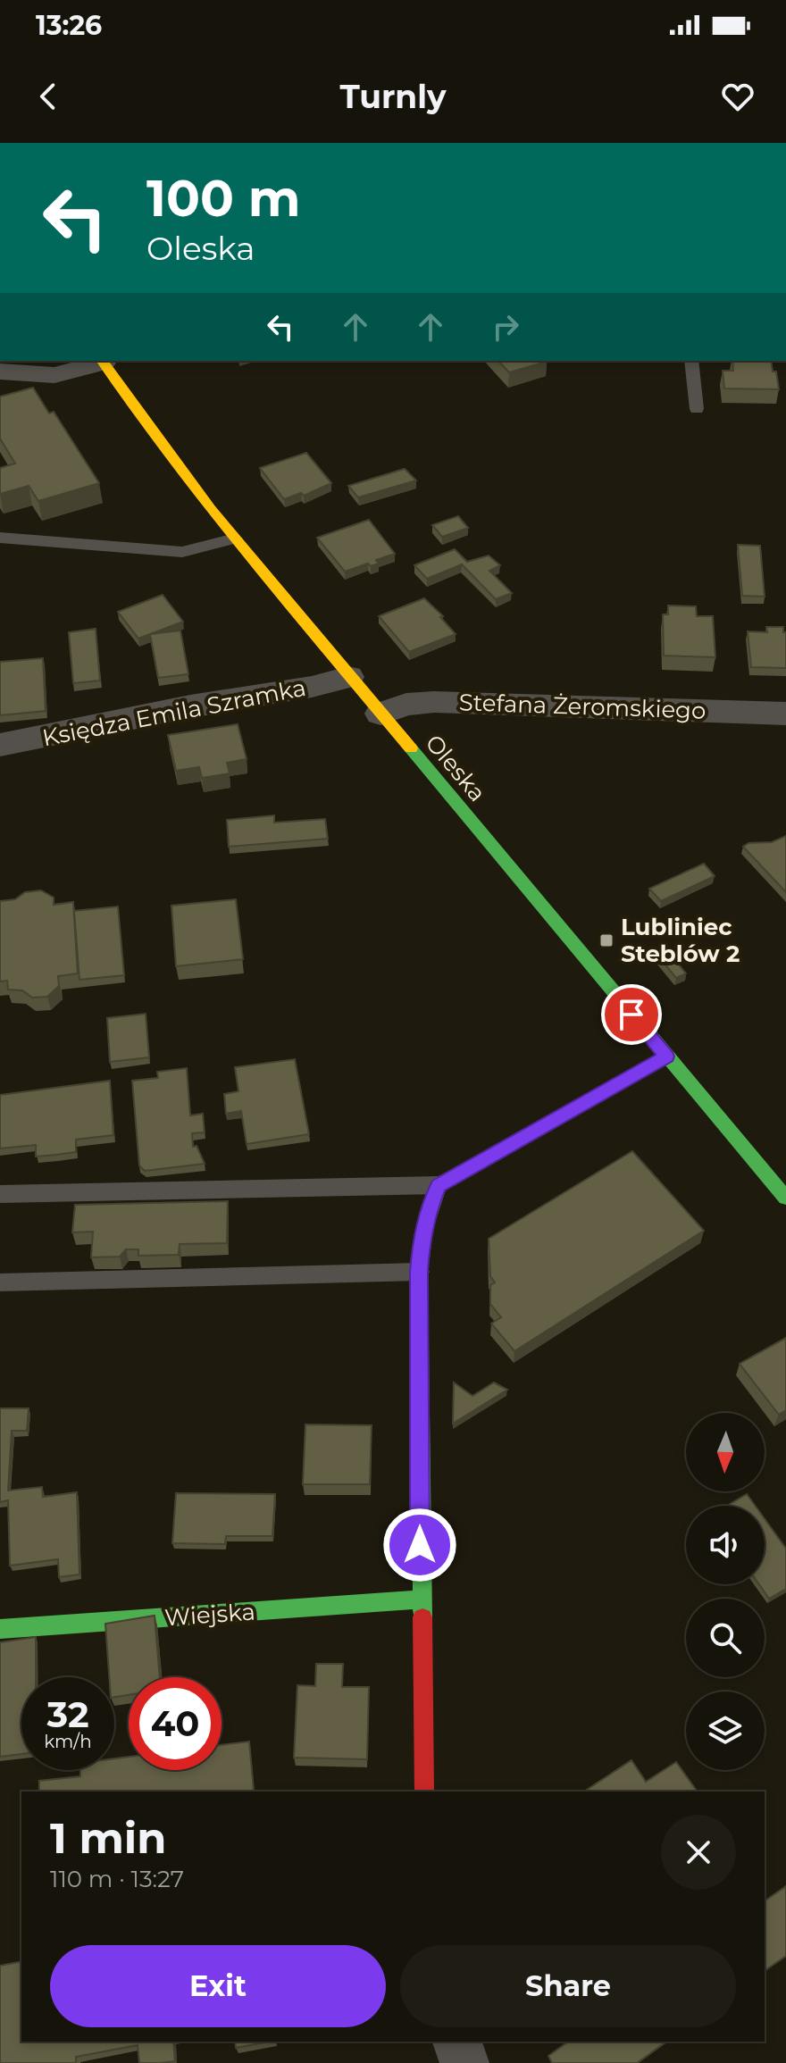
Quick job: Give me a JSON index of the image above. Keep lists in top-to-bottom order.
{
  "streets": {
    "street": [
      "Stefana Żeromskiego",
      "Księdza Emila Szramka",
      "Oleska",
      "Wiejska"
    ]
  },
  "crossings": [
    ["Stefana Żeromskiego", "Oleska"],
    ["Księdza Emila Szramka", "Oleska"]
  ],
  "places": {
    "transit": ["Lubliniec Steblów 2"]
  },
  "north": "bottom",
  "page": {
    "status": "13:26",
    "header": "Turnly",
    "turn": ["100 m", "Oleska"],
    "speed": "32 km/h",
    "limit": "40",
    "heading": ["1 min", "110 m · 13:27"],
    "buttons": ["Exit", "Share"]
  }
}
